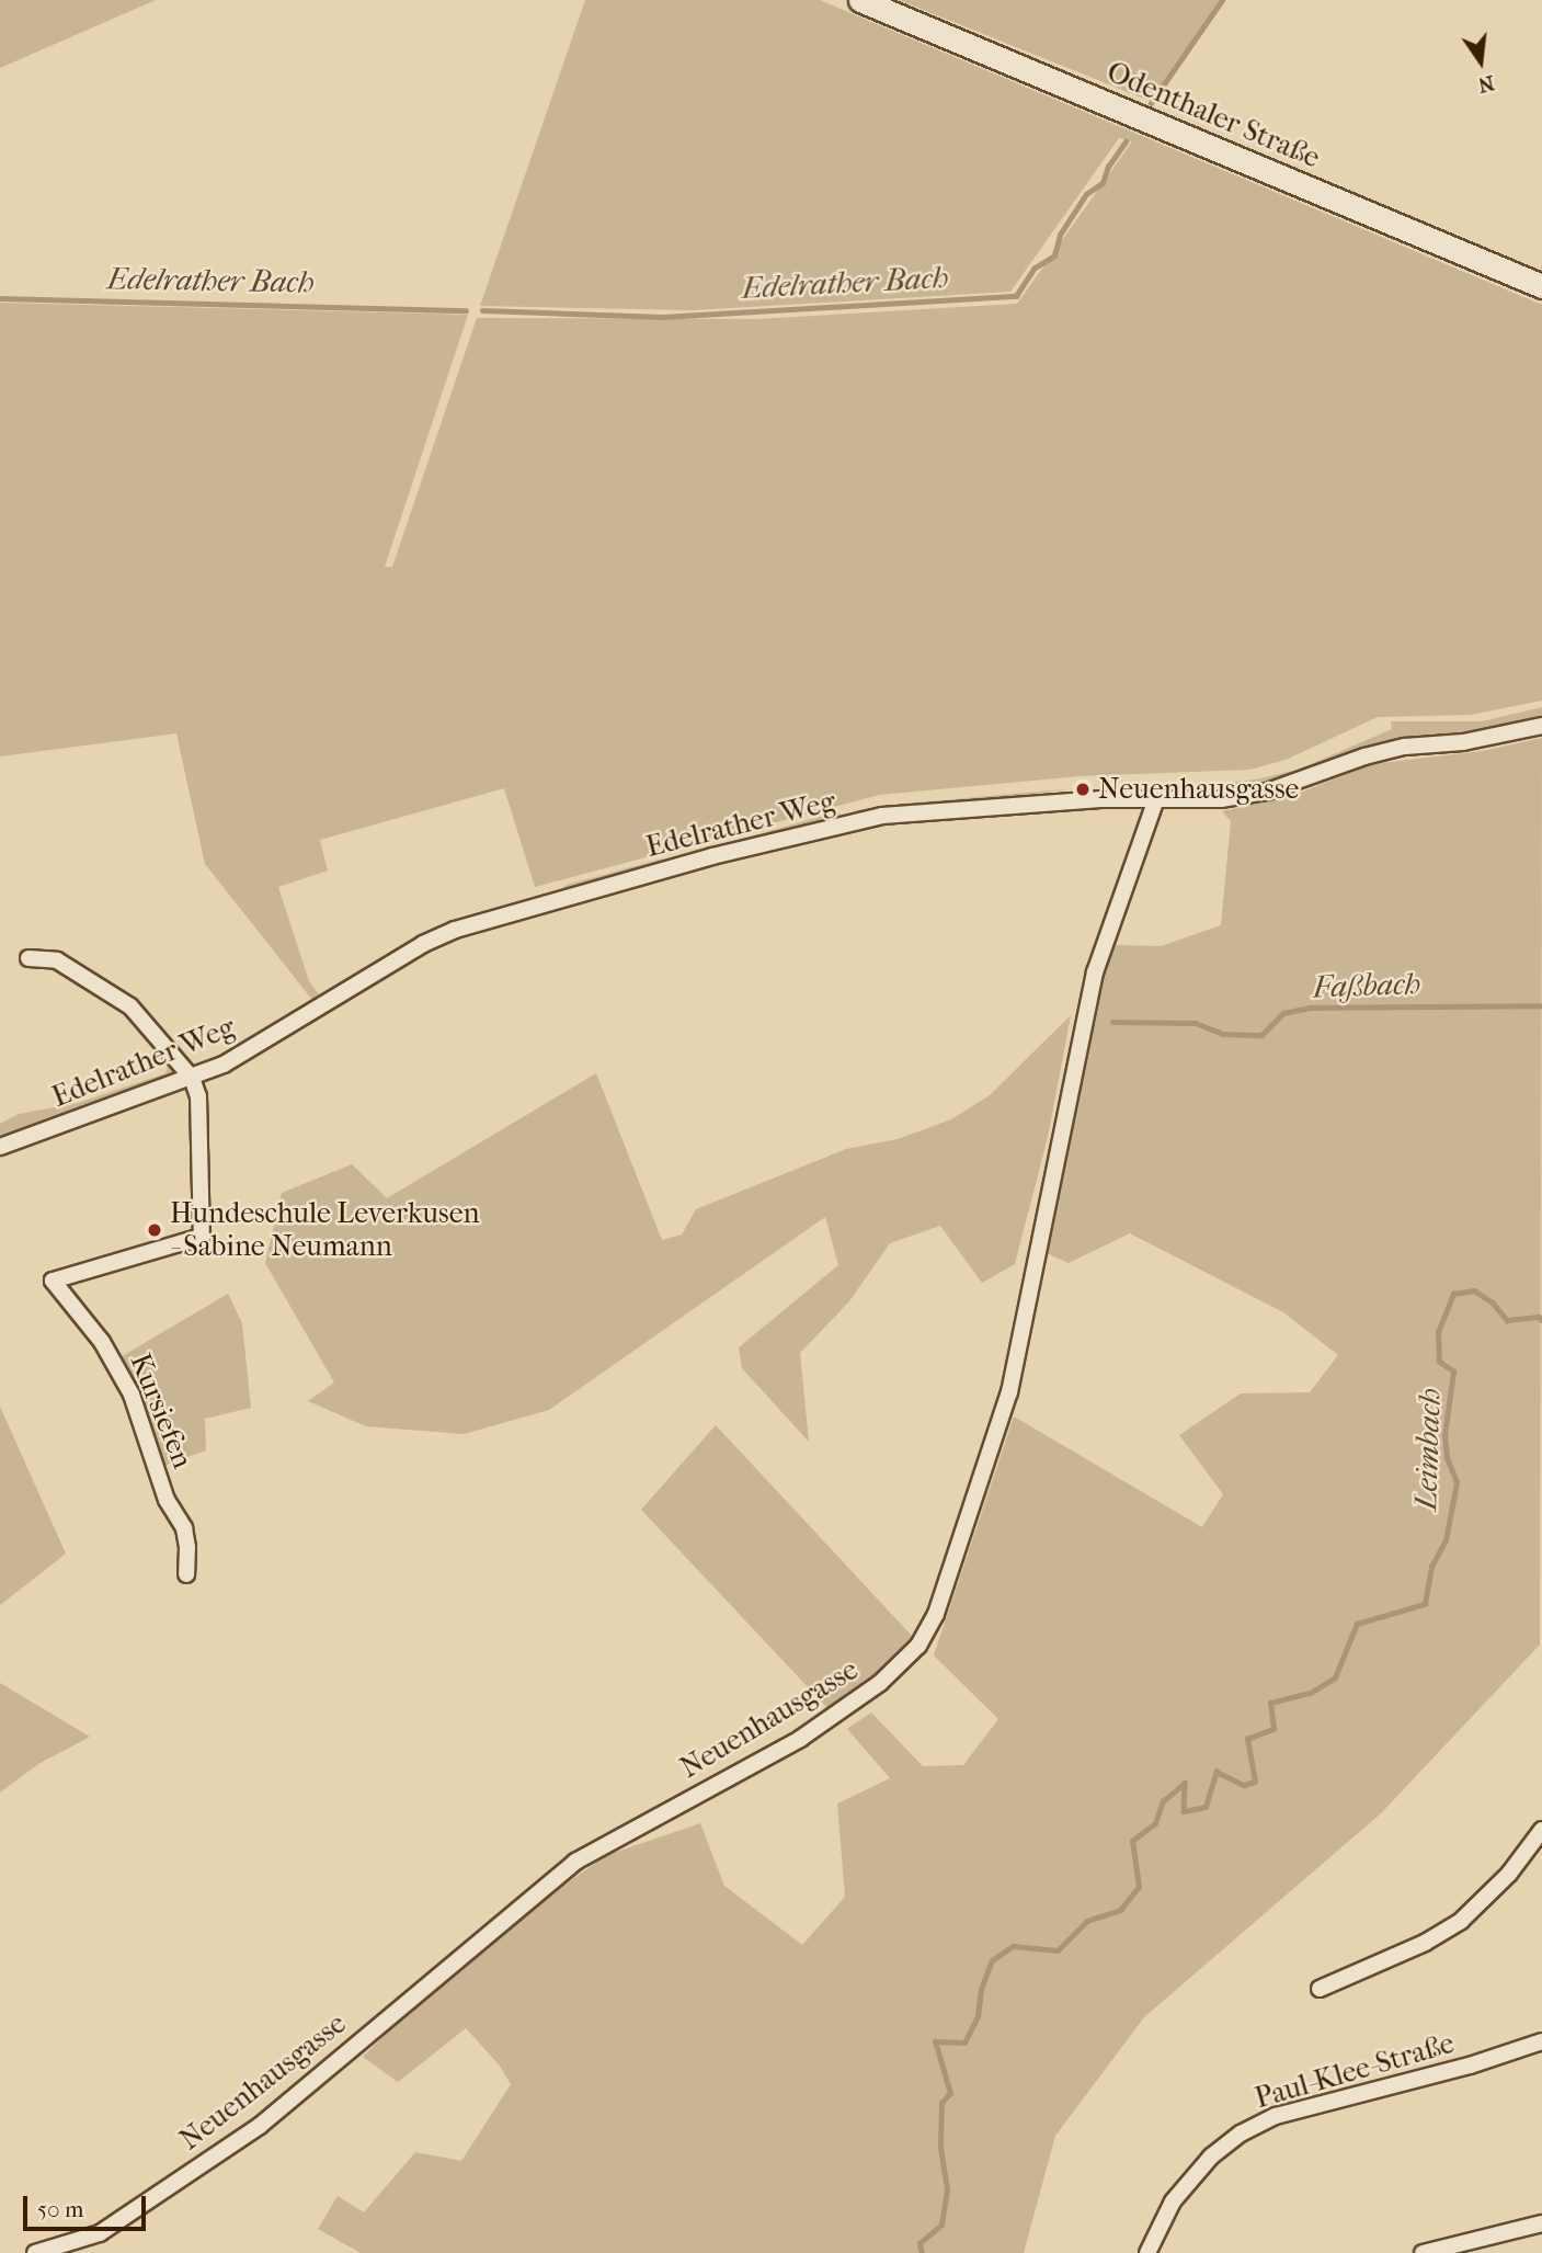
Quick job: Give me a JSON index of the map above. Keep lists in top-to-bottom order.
{
  "streets": {
    "main road": ["Odenthaler Straße"],
    "street": [
      "Edelrather Weg",
      "Kursiefen",
      "Neuenhausgasse",
      "Paul-Klee-Straße"
    ]
  },
  "crossings": [
    ["Edelrather Weg", "Kursiefen"],
    ["Edelrather Weg", "Neuenhausgasse"]
  ],
  "water": ["Edelrather Bach", "Faßbach", "Leimbach"],
  "places": ["Neuenhausgasse", "Hundeschule Leverkusen - Sabine Neumann"],
  "scale_bar": "50 m",
  "north": "bottom"
}
